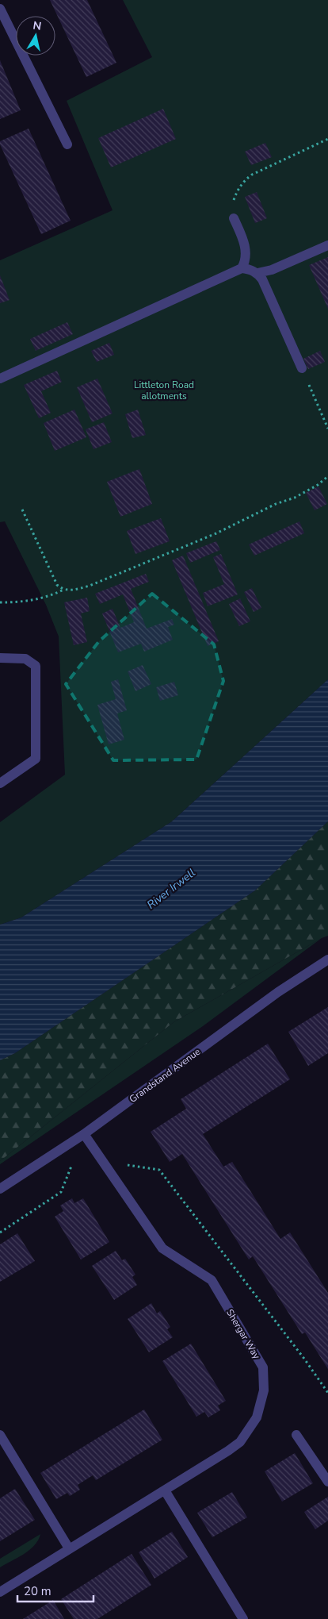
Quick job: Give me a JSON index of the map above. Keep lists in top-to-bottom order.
{
  "streets": {
    "street": ["Grandstand Avenue", "Shergar Way"]
  },
  "crossings": [
    ["Grandstand Avenue", "Shergar Way"]
  ],
  "water": ["River Irwell"],
  "parks": ["Littleton Road allotments"],
  "scale_bar": "20 m",
  "north": "top"
}
